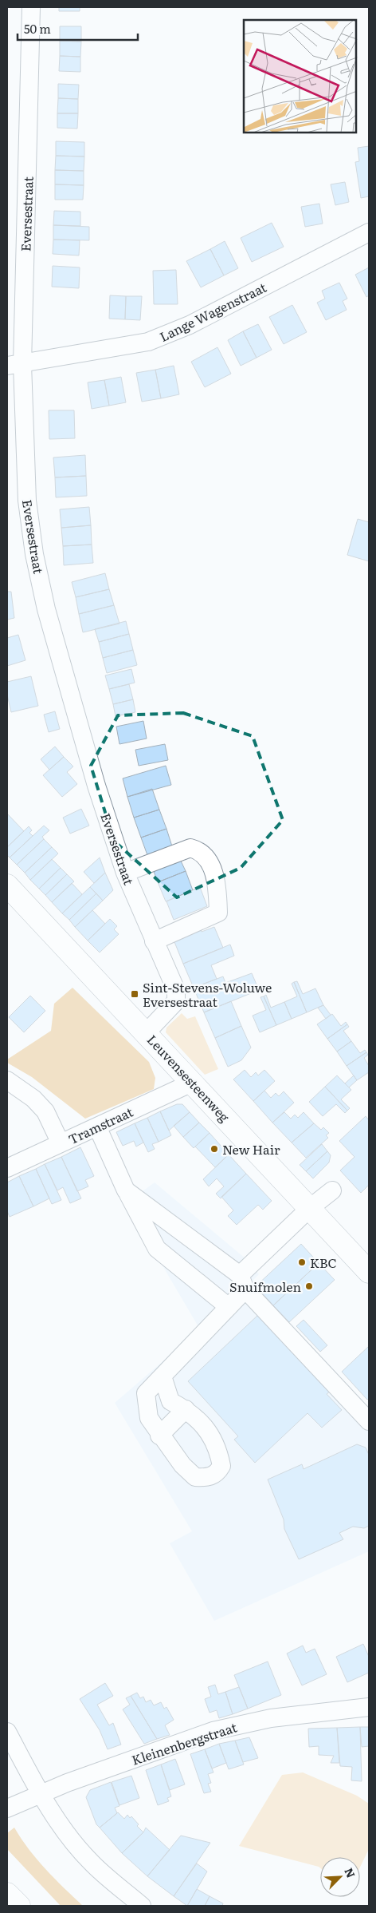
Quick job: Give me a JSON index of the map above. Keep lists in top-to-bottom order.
{
  "streets": {
    "main road": ["Leuvensesteenweg"],
    "street": [
      "Eversestraat",
      "Lange Wagenstraat",
      "Tramstraat",
      "Kleinenbergstraat"
    ]
  },
  "crossings": [
    ["Eversestraat", "Lange Wagenstraat"],
    ["Eversestraat", "Leuvensesteenweg"],
    ["Leuvensesteenweg", "Tramstraat"]
  ],
  "places": {
    "transit": ["Sint-Stevens-Woluwe Eversestraat"],
    "other": ["New Hair", "KBC", "Snuifmolen"]
  },
  "scale_bar": "50 m",
  "north": "top right"
}
